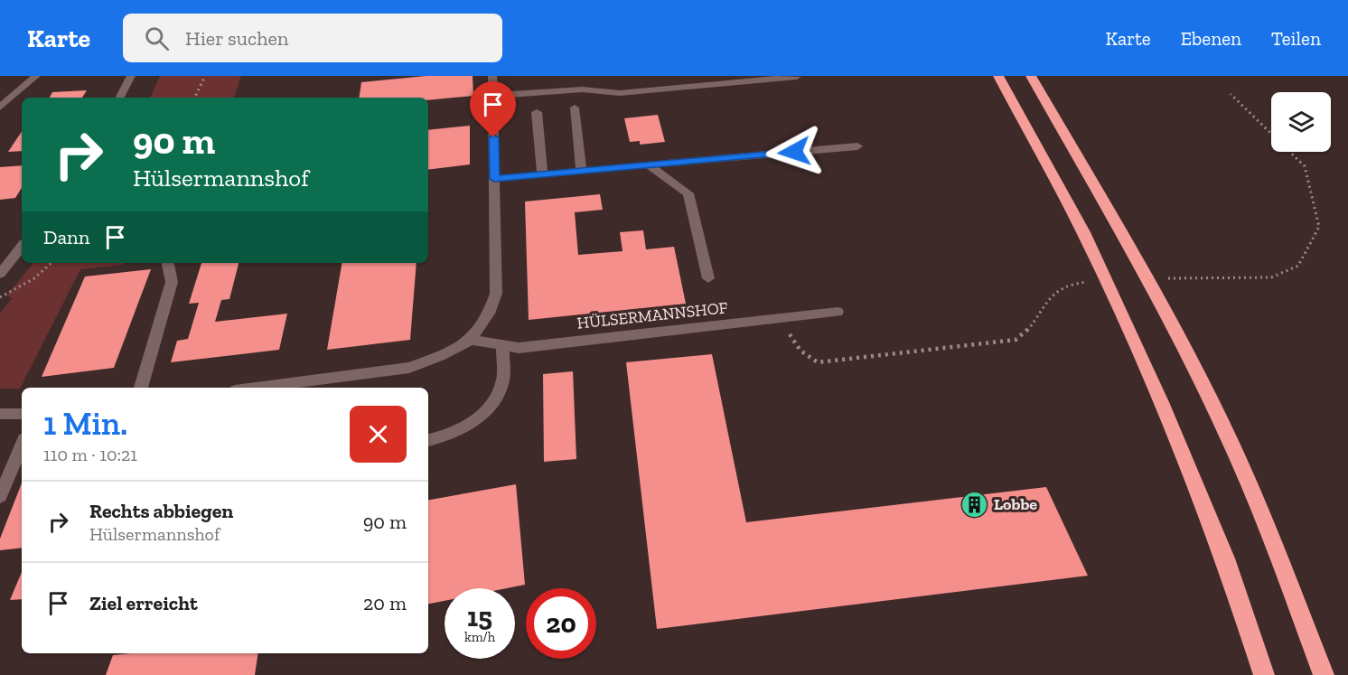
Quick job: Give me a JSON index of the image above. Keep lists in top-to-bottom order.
{
  "streets": {
    "street": ["HÜLSERMANNSHOF"]
  },
  "places": {
    "building": ["Lobbe"]
  },
  "page": {
    "header": "Karte",
    "search": "Hier suchen",
    "nav": ["Karte", "Ebenen", "Teilen"],
    "turn": ["90 m", "Hülsermannshof"],
    "then": "Dann",
    "heading": ["1 Min.", "110 m · 10:21"],
    "list": [
      {
        "name": "Rechts abbiegen",
        "note": "Hülsermannshof",
        "value": "90 m"
      },
      {
        "name": "Ziel erreicht",
        "value": "20 m"
      }
    ],
    "speed": "15 km/h",
    "limit": "20"
  }
}
